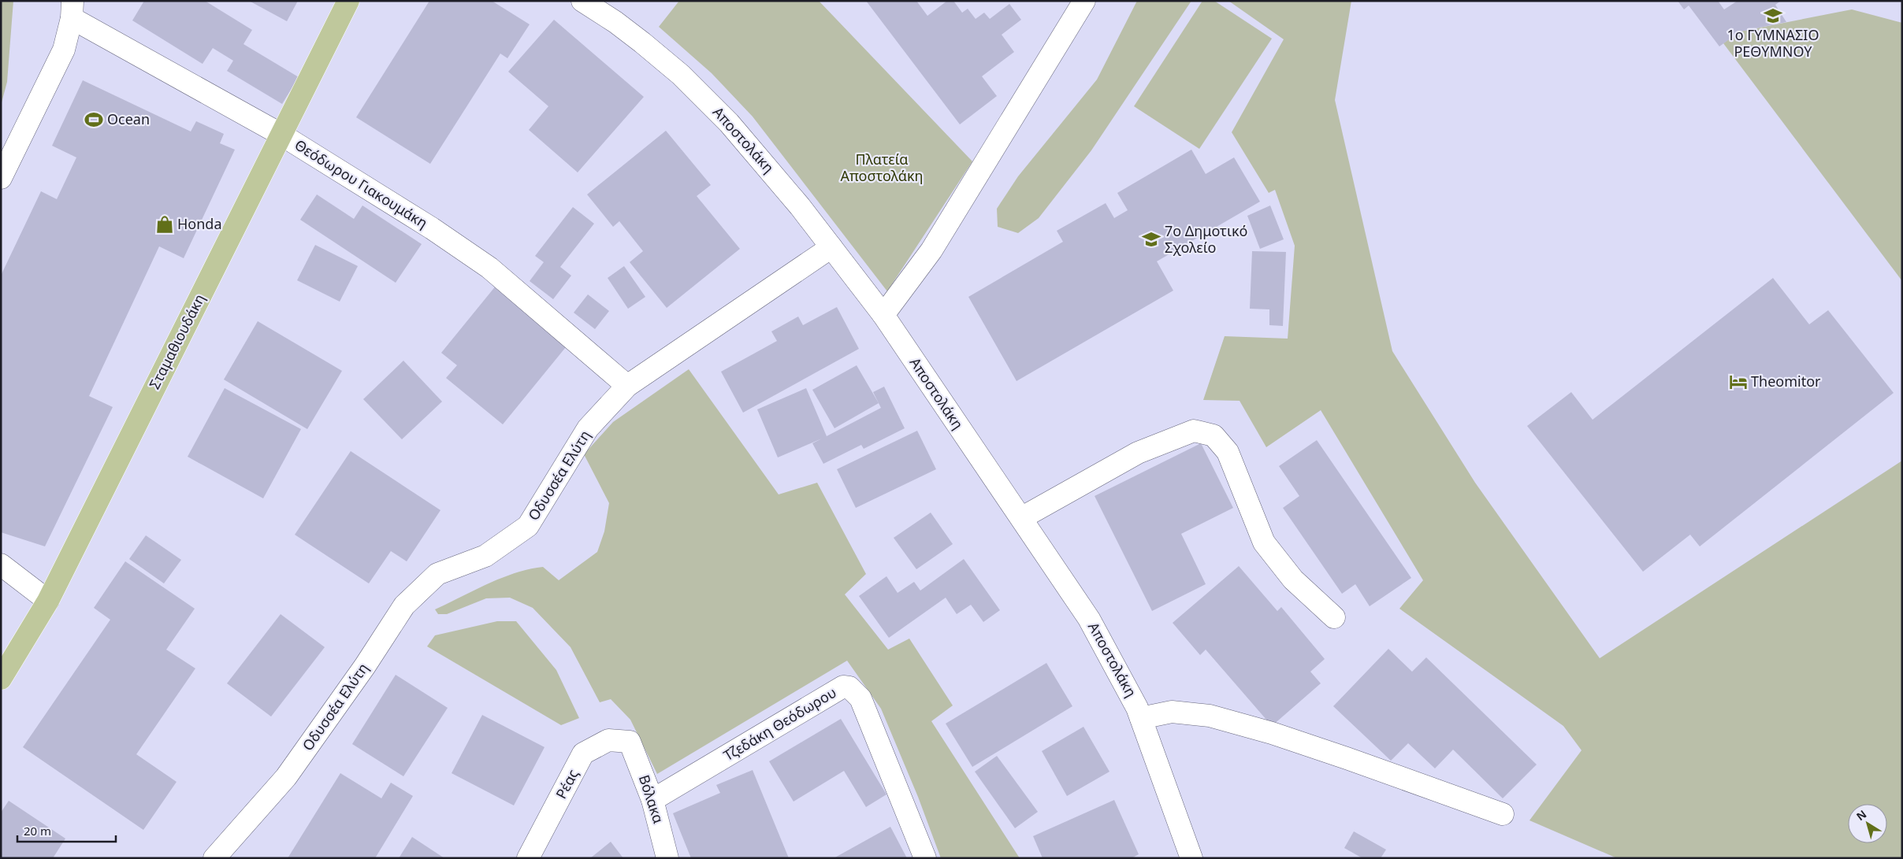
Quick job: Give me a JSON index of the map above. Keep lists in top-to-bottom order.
{
  "streets": {
    "main road": ["Σταμαθιουδάκη"],
    "street": [
      "Αποστολάκη",
      "Θεόδωρου Γιακουμάκη",
      "Οδυσσέα Ελύτη",
      "Τζεδάκη Θεόδωρου",
      "Ρέας",
      "Βόλακα"
    ]
  },
  "crossings": [
    ["Αποστολάκη", "Οδυσσέα Ελύτη"],
    ["Θεόδωρου Γιακουμάκη", "Σταμαθιουδάκη"],
    ["Θεόδωρου Γιακουμάκη", "Οδυσσέα Ελύτη"],
    ["Τζεδάκη Θεόδωρου", "Βόλακα"],
    ["Ρέας", "Βόλακα"]
  ],
  "parks": ["Πλατεία Αποστολάκη"],
  "places": {
    "school or university": ["1ο ΓΥΜΝΑΣΙΟ ΡΕΘΥΜΝΟΥ", "7ο Δημοτικό Σχολείο"],
    "sports": ["Ocean"],
    "shop": ["Honda"],
    "hotel": ["Theomitor"]
  },
  "scale_bar": "20 m",
  "north": "top left"
}
